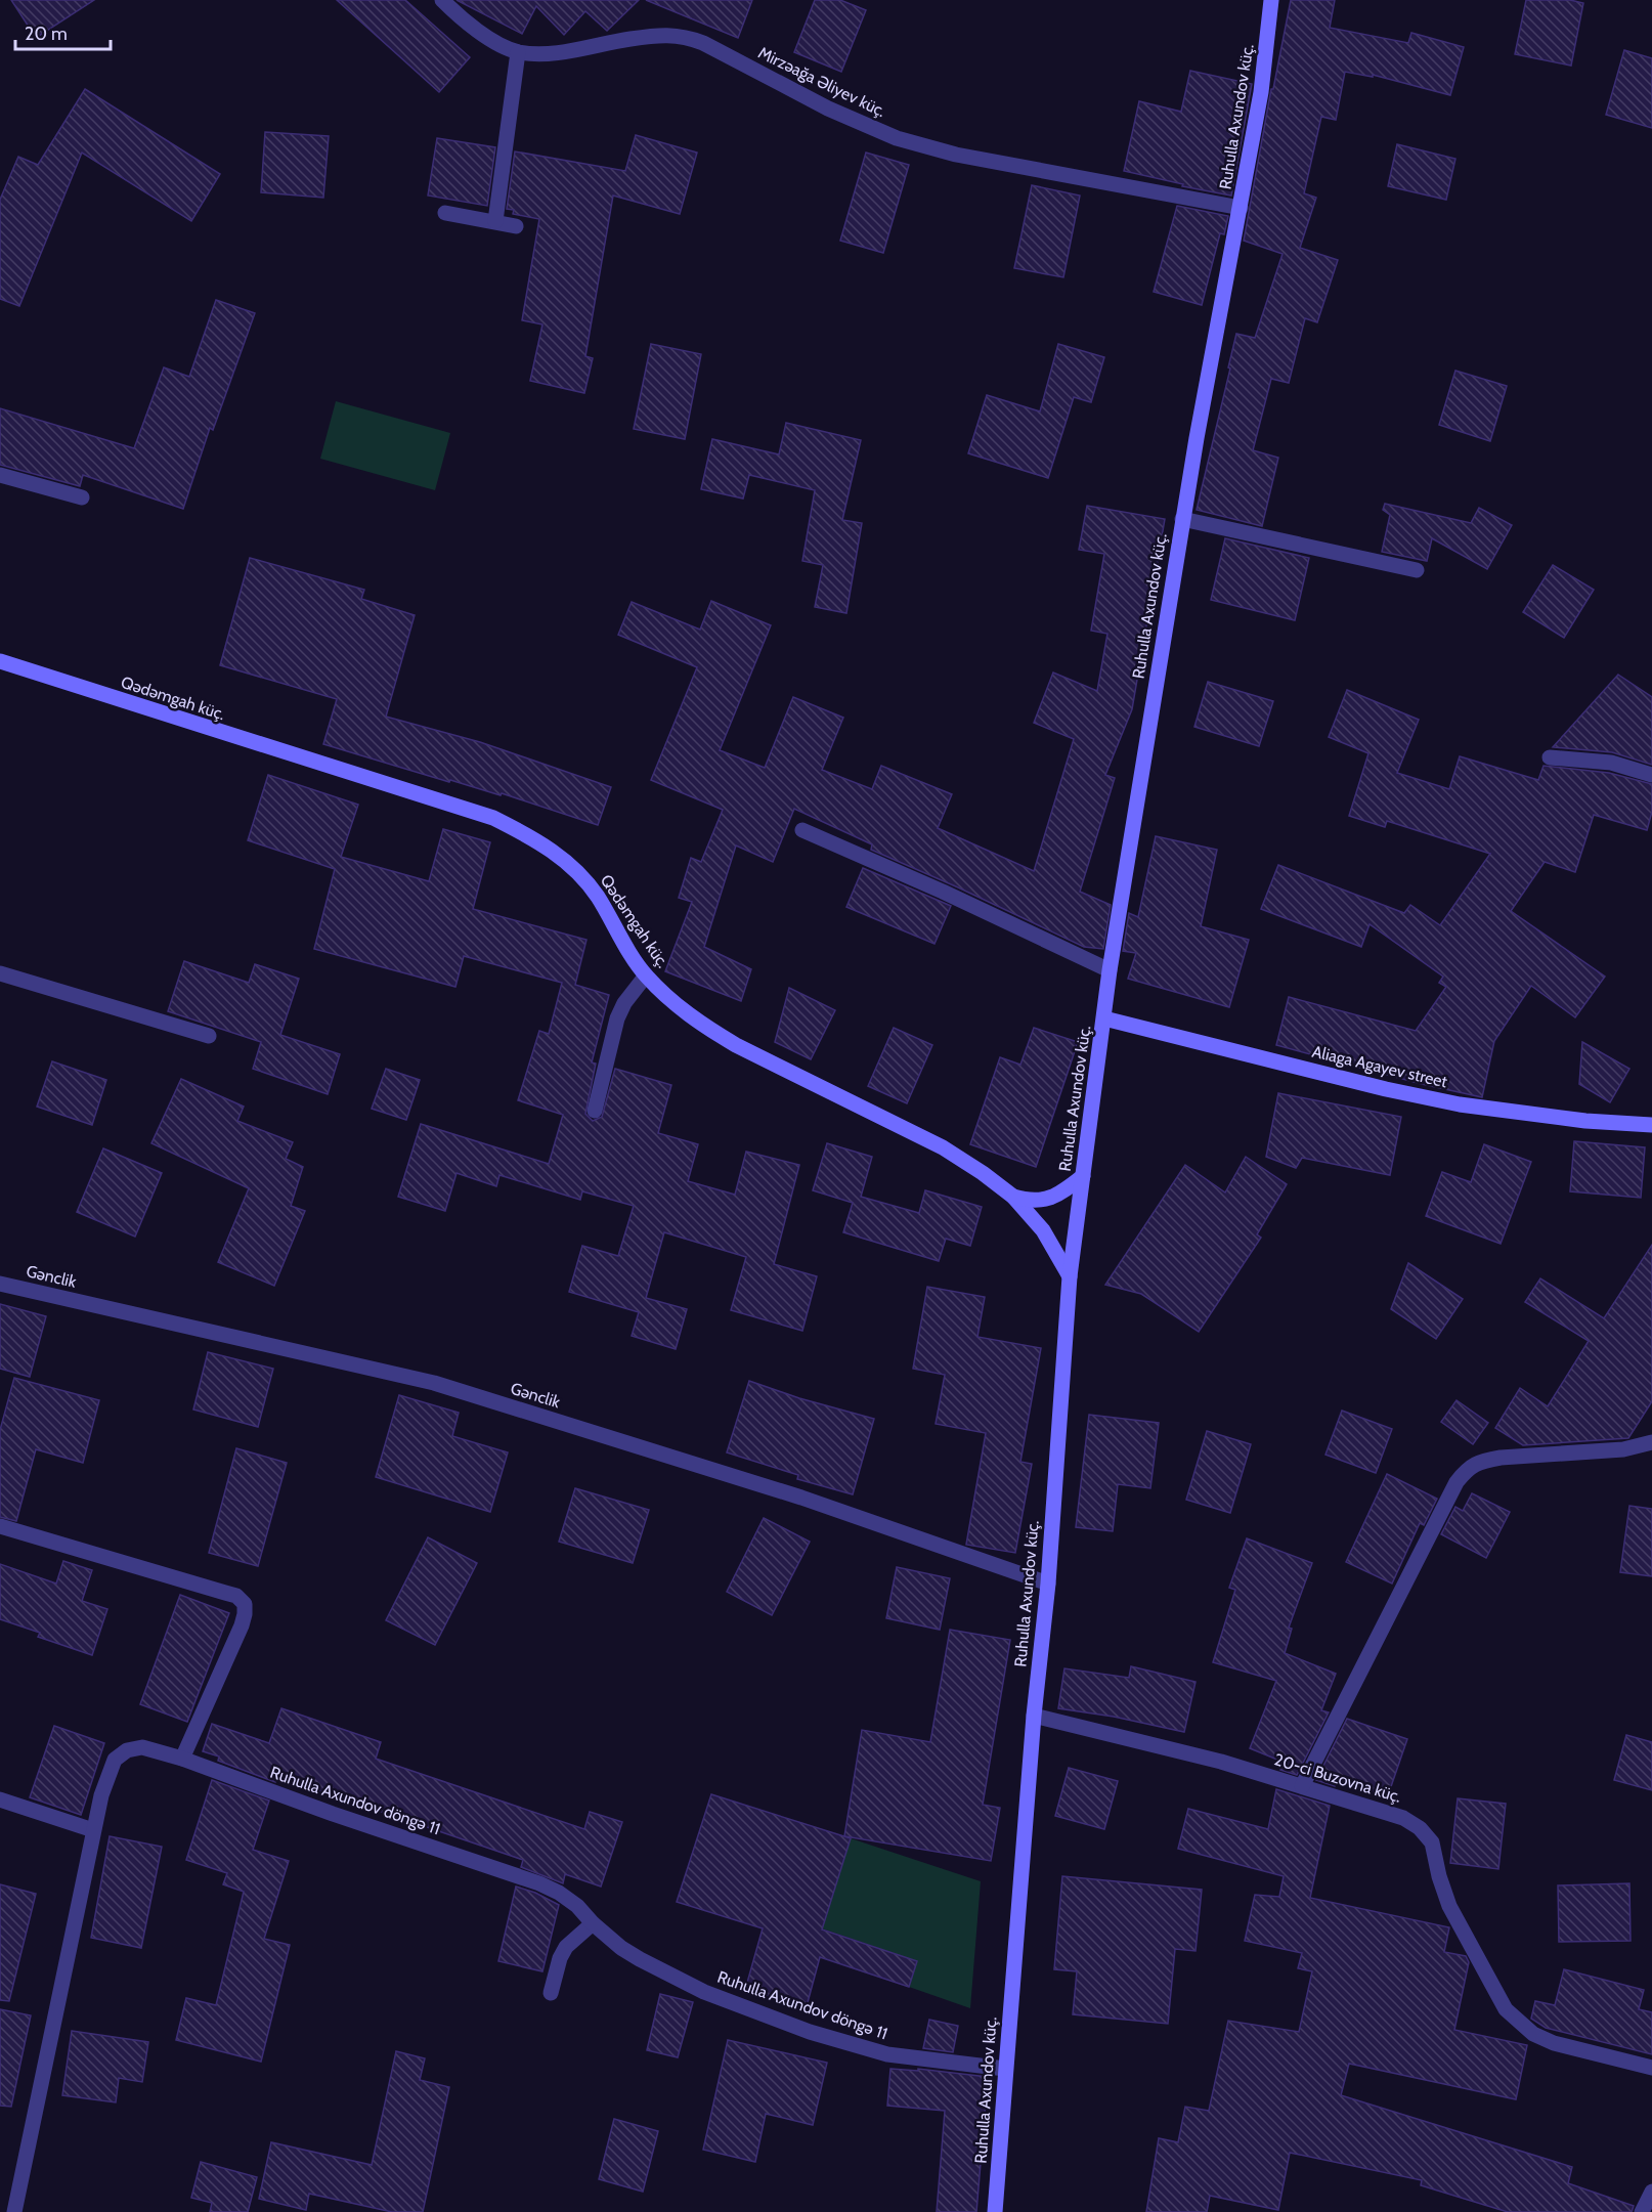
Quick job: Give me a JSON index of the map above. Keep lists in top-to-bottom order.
{
  "streets": {
    "street": [
      "Mirzəağa Əliyev küç.",
      "Ruhulla Axundov küç.",
      "Qədəmgah küç.",
      "Aliaga Agayev street",
      "Gənclik",
      "20-ci Buzovna küç.",
      "Ruhulla Axundov döngə 11"
    ]
  },
  "crossings": [
    ["Mirzəağa Əliyev küç.", "Ruhulla Axundov küç."],
    ["Ruhulla Axundov küç.", "Qədəmgah küç."],
    ["Ruhulla Axundov küç.", "Aliaga Agayev street"],
    ["Ruhulla Axundov küç.", "Gənclik"],
    ["Ruhulla Axundov küç.", "20-ci Buzovna küç."],
    ["Ruhulla Axundov küç.", "Ruhulla Axundov döngə 11"]
  ],
  "scale_bar": "20 m"
}
